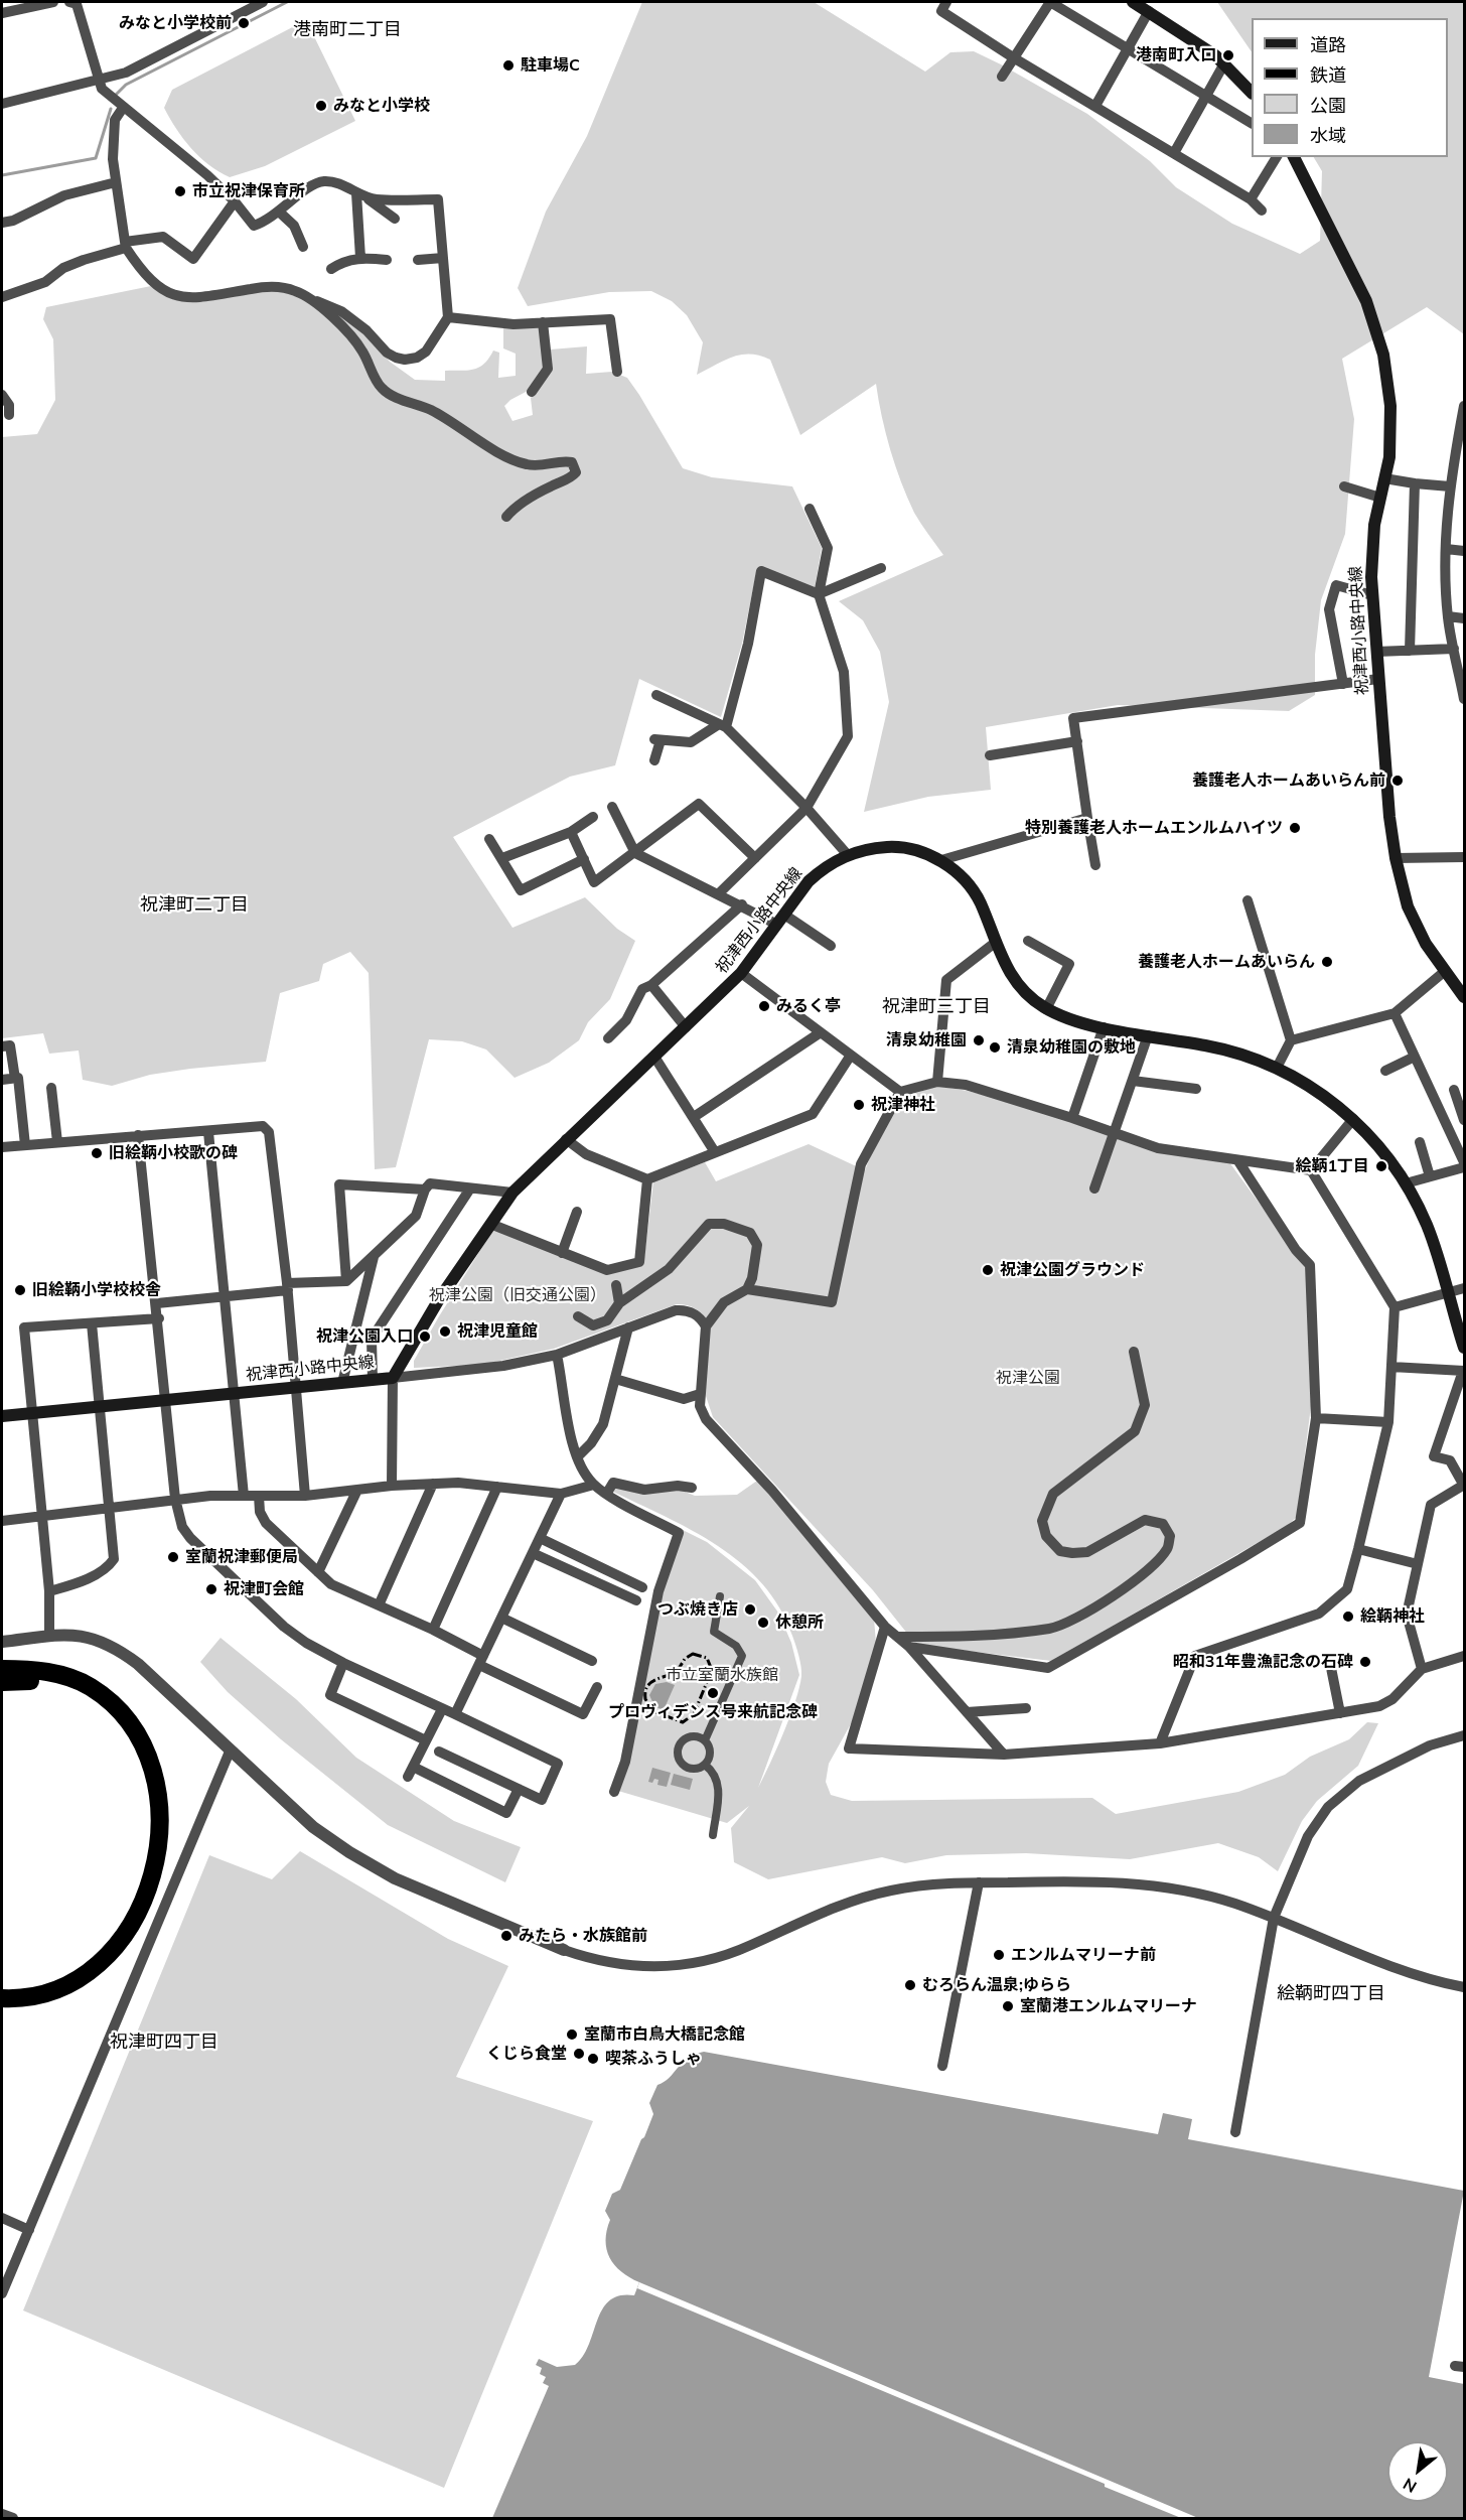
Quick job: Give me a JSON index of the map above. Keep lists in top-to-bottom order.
{
  "streets": {
    "main road": ["祝津西小路中央線"]
  },
  "districts": [
    "港南町二丁目",
    "祝津町二丁目",
    "祝津町三丁目",
    "絵鞆町四丁目",
    "祝津町四丁目"
  ],
  "parks": ["祝津公園（旧交通公園）", "祝津公園", "市立室蘭水族館"],
  "places": [
    "みなと小学校前",
    "港南町入口",
    "駐車場C",
    "みなと小学校",
    "市立祝津保育所",
    "養護老人ホームあいらん前",
    "特別養護老人ホームエンルムハイツ",
    "養護老人ホームあいらん",
    "みるく亭",
    "清泉幼稚園",
    "清泉幼稚園の敷地",
    "祝津神社",
    "旧絵鞆小校歌の碑",
    "絵鞆1丁目",
    "祝津公園グラウンド",
    "旧絵鞆小学校校舎",
    "祝津児童館",
    "祝津公園入口",
    "室蘭祝津郵便局",
    "祝津町会館",
    "つぶ焼き店",
    "絵鞆神社",
    "休憩所",
    "昭和31年豊漁記念の石碑",
    "プロヴィデンス号来航記念碑",
    "みたら・水族館前",
    "エンルムマリーナ前",
    "むろらん温泉;ゆらら",
    "室蘭港エンルムマリーナ",
    "室蘭市白鳥大橋記念館",
    "くじら食堂",
    "喫茶ふうしゃ"
  ],
  "legend": [
    "道路",
    "鉄道",
    "公園",
    "水域"
  ],
  "north": "bottom left"
}
